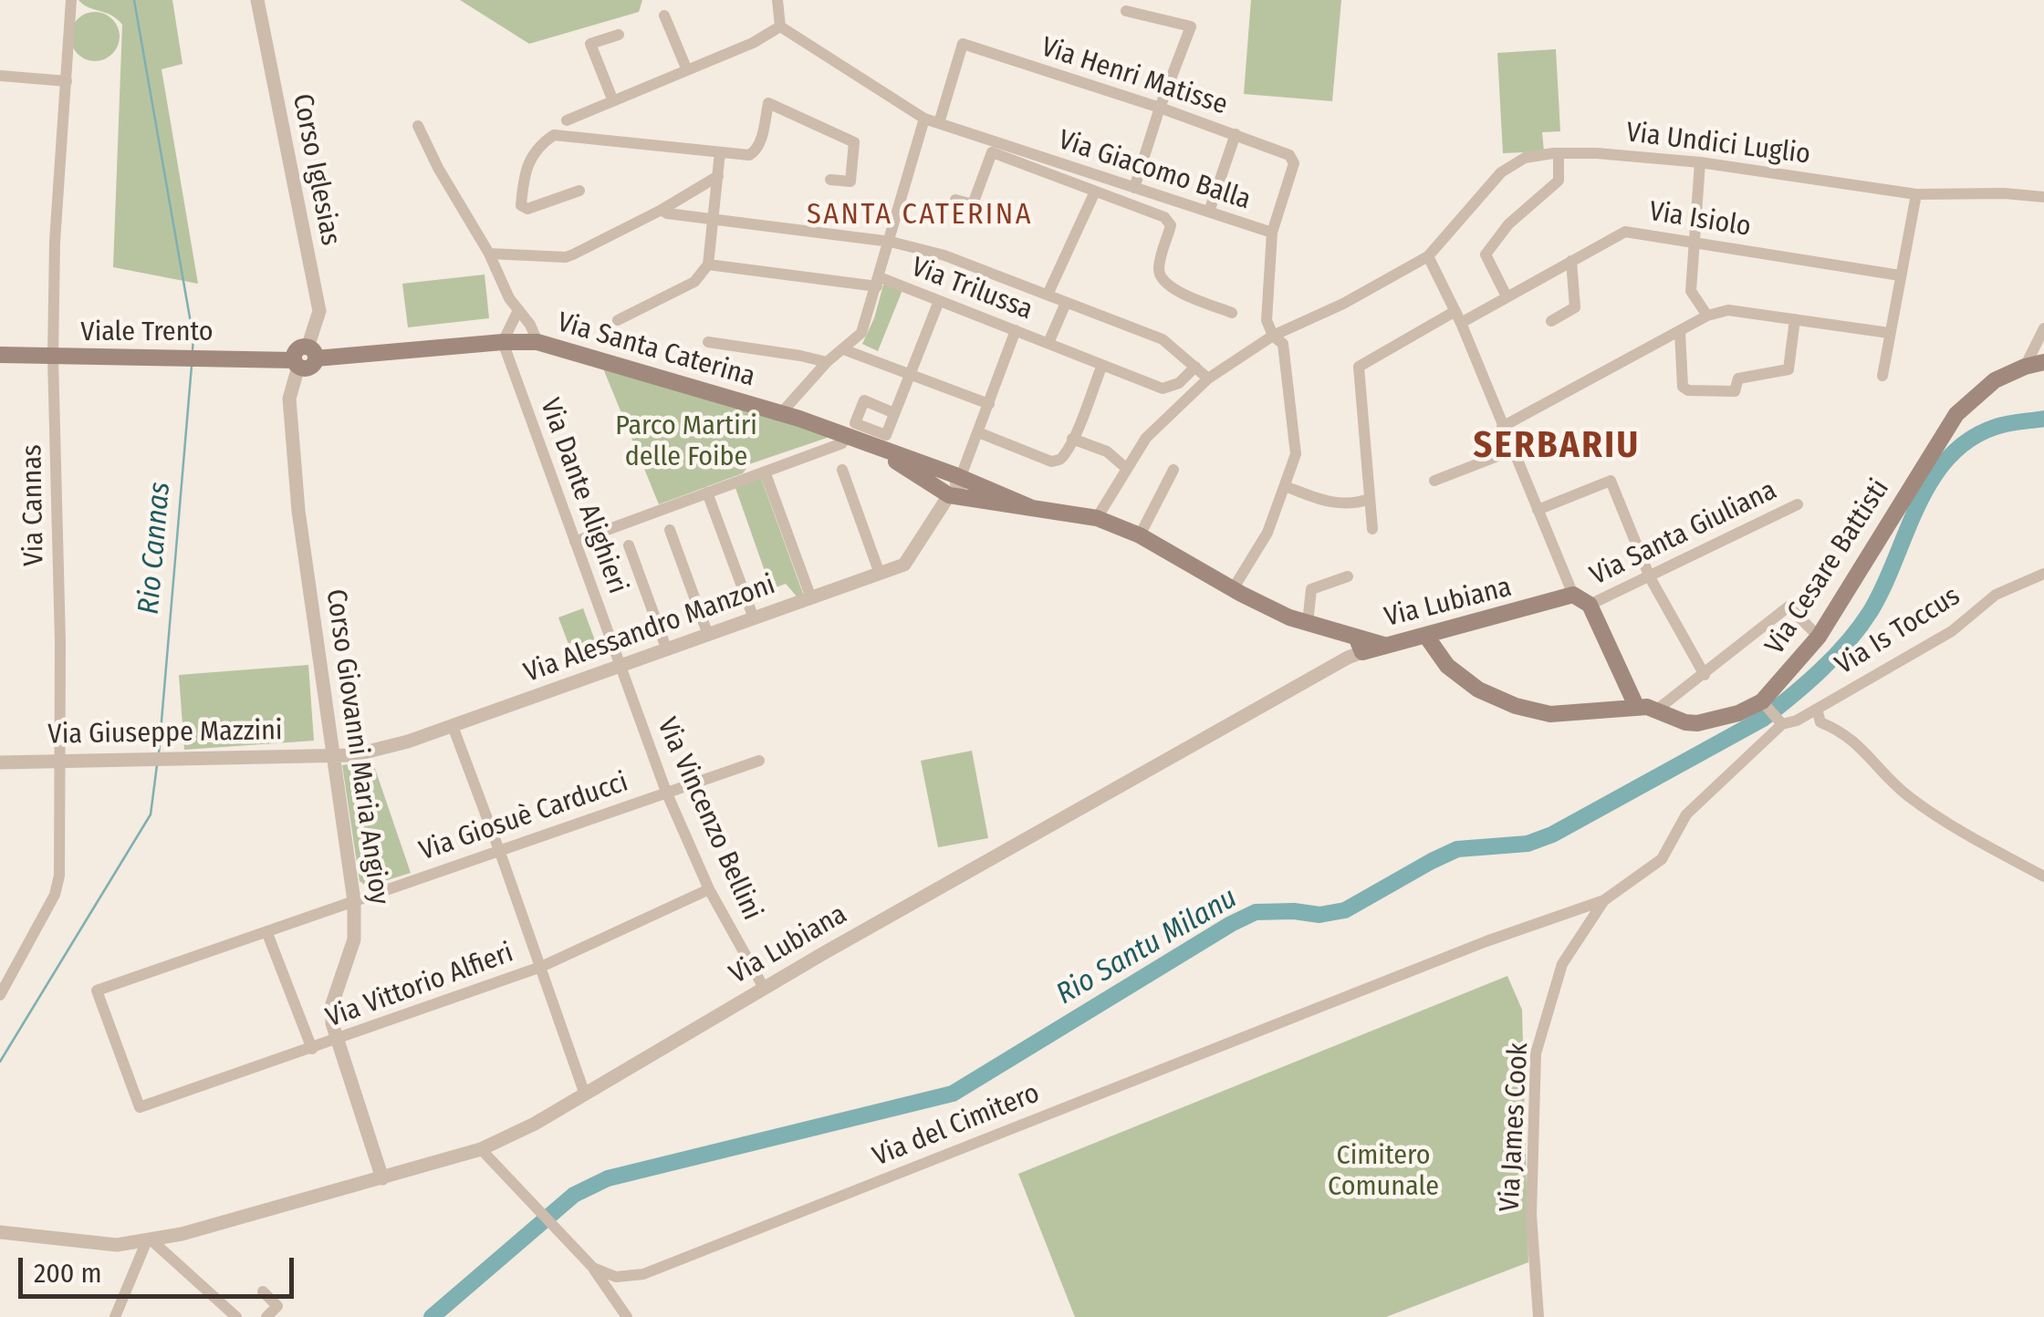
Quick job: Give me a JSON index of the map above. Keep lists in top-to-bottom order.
{
  "streets": {
    "main road": [
      "Viale Trento",
      "Via Santa Caterina",
      "Via Cesare Battisti",
      "Via Lubiana"
    ],
    "street": [
      "Via Henri Matisse",
      "Via Undici Luglio",
      "Corso Iglesias",
      "Via Giacomo Balla",
      "Via Isiolo",
      "Via Trilussa",
      "Via Dante Alighieri",
      "Via Cannas",
      "Via Santa Giuliana",
      "Via Alessandro Manzoni",
      "Via Is Toccus",
      "Via Giuseppe Mazzini",
      "Corso Giovanni Maria Angioy",
      "Via Giosuè Carducci",
      "Via Vincenzo Bellini",
      "Via Vittorio Alfieri",
      "Via del Cimitero",
      "Via James Cook"
    ]
  },
  "crossings": [
    ["Via Henri Matisse", "Via Giacomo Balla"],
    ["Via Undici Luglio", "Via Giacomo Balla"],
    ["Via Undici Luglio", "Via Santa Caterina"],
    ["Corso Iglesias", "Via Santa Caterina"],
    ["Via Giacomo Balla", "Via Santa Caterina"],
    ["Viale Trento", "Via Cannas"],
    ["Viale Trento", "Corso Giovanni Maria Angioy"],
    ["Via Santa Caterina", "Via Dante Alighieri"],
    ["Via Santa Caterina", "Via Lubiana"],
    ["Via Santa Caterina", "Via Alessandro Manzoni"],
    ["Via Dante Alighieri", "Via Alessandro Manzoni"],
    ["Via Dante Alighieri", "Via Vincenzo Bellini"],
    ["Via Cannas", "Via Giuseppe Mazzini"],
    ["Via Cesare Battisti", "Via Lubiana"],
    ["Via Lubiana", "Corso Giovanni Maria Angioy"],
    ["Via Lubiana", "Via Vincenzo Bellini"],
    ["Via Alessandro Manzoni", "Via Giuseppe Mazzini"],
    ["Via Alessandro Manzoni", "Corso Giovanni Maria Angioy"],
    ["Via Alessandro Manzoni", "Via Vincenzo Bellini"],
    ["Via Is Toccus", "Via del Cimitero"],
    ["Via Is Toccus", "Via James Cook"],
    ["Via Giuseppe Mazzini", "Corso Giovanni Maria Angioy"],
    ["Corso Giovanni Maria Angioy", "Via Giosuè Carducci"],
    ["Corso Giovanni Maria Angioy", "Via Vittorio Alfieri"],
    ["Via Giosuè Carducci", "Via Vincenzo Bellini"],
    ["Via Giosuè Carducci", "Via Vittorio Alfieri"],
    ["Via Vincenzo Bellini", "Via Vittorio Alfieri"],
    ["Via del Cimitero", "Via James Cook"]
  ],
  "districts": ["SANTA CATERINA", "SERBARIU"],
  "water": ["Rio Cannas", "Rio Santu Milanu"],
  "parks": ["Parco Martiri delle Foibe", "Cimitero Comunale"],
  "scale_bar": "200 m"
}
